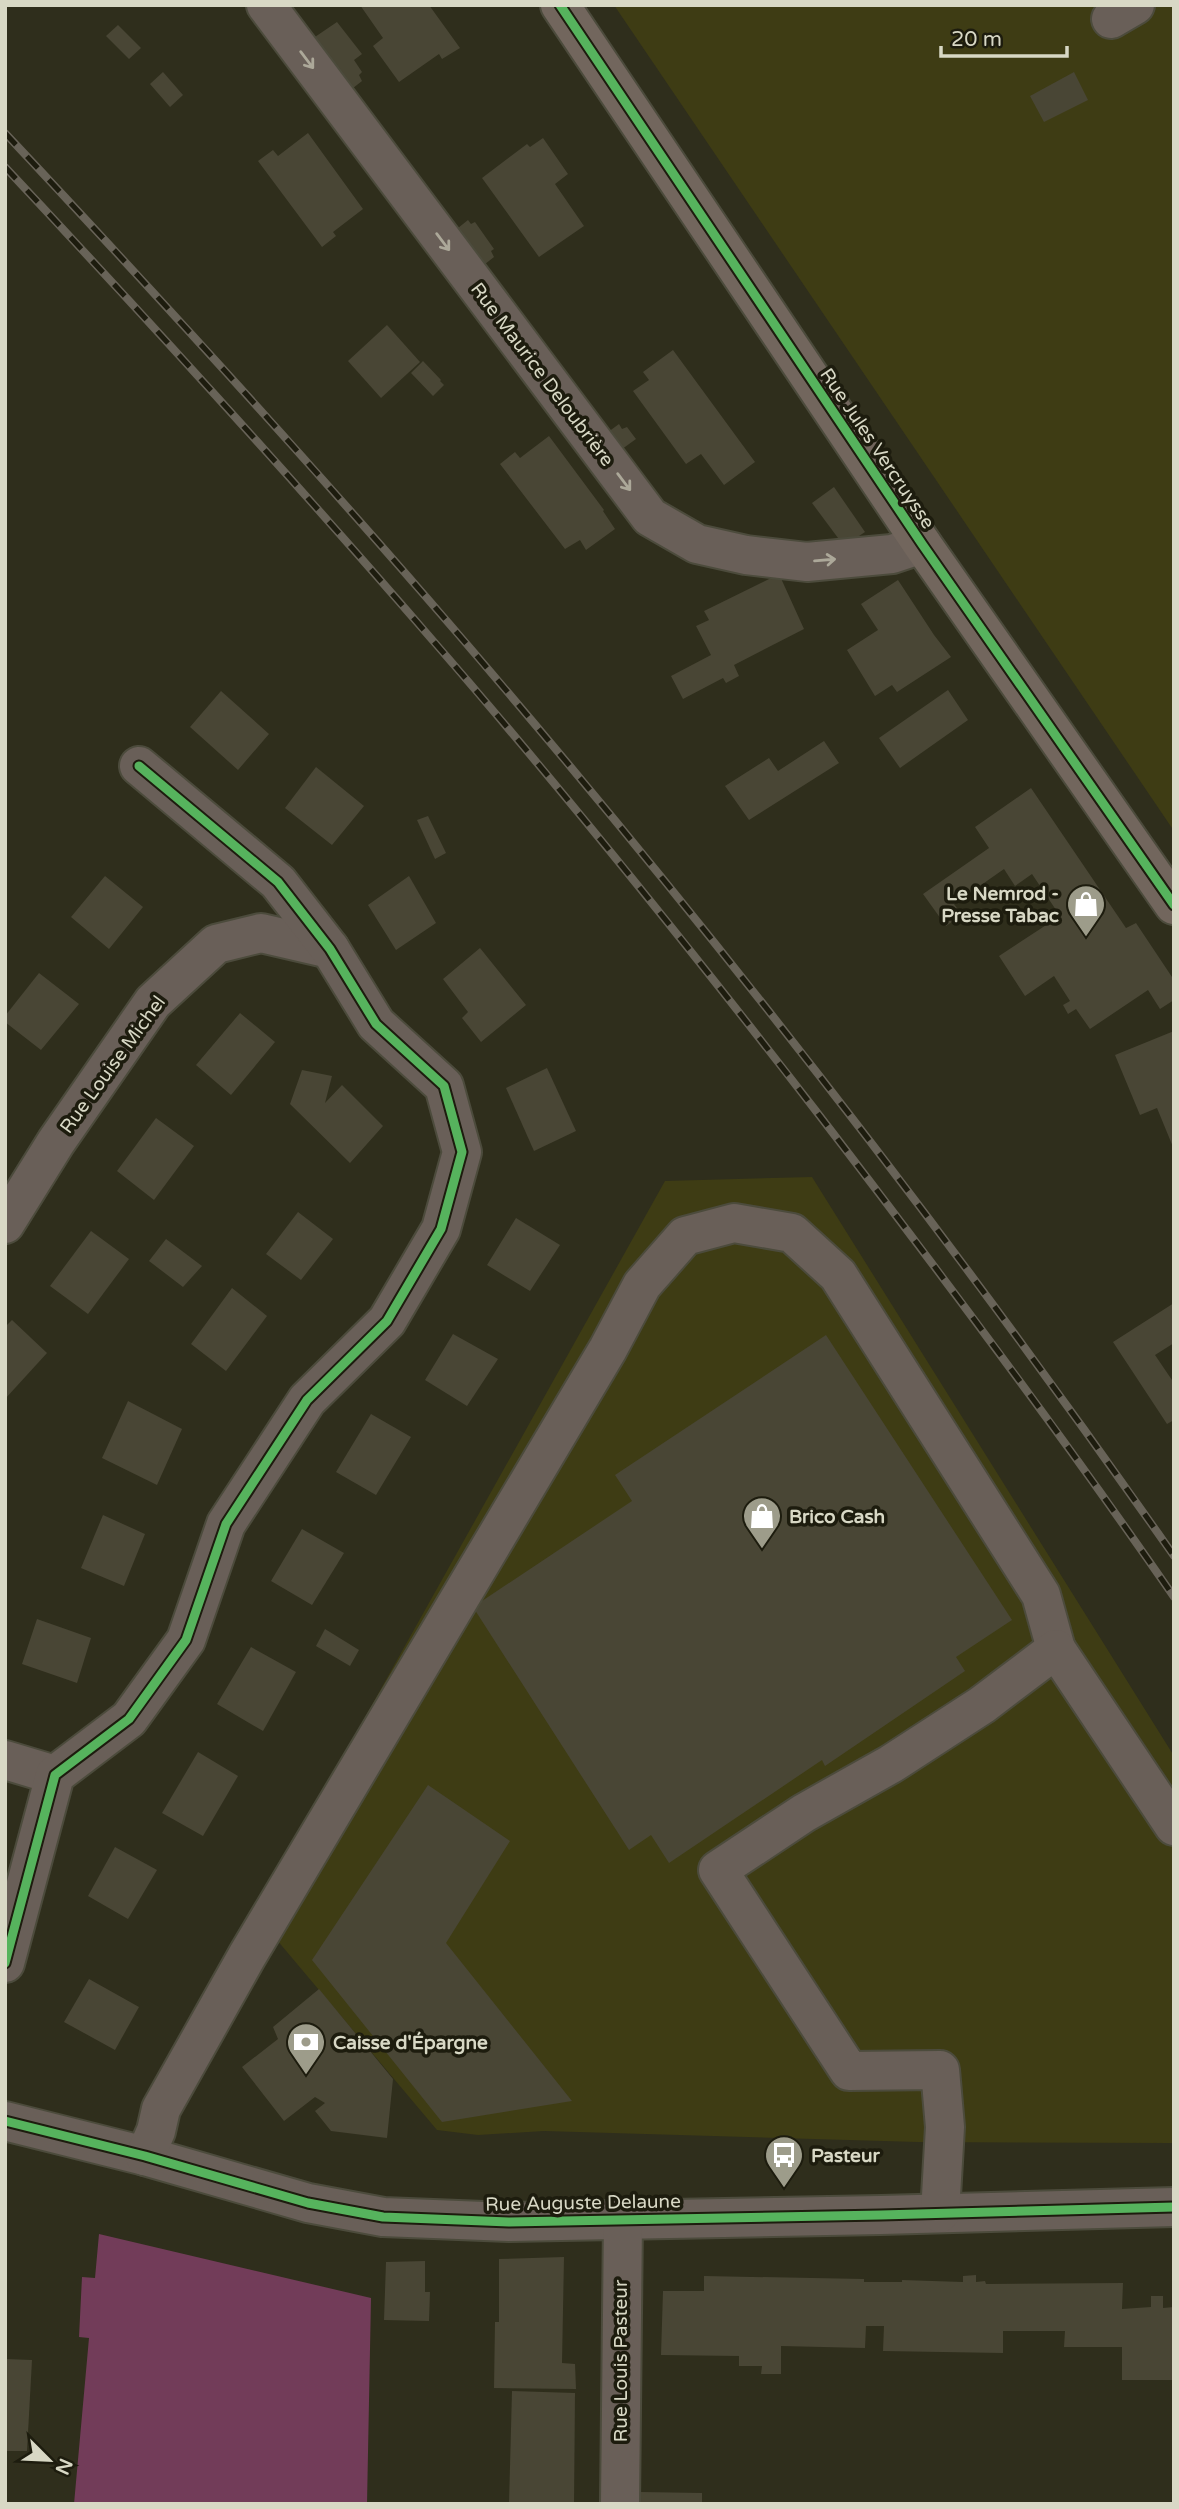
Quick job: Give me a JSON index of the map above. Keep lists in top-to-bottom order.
{
  "streets": {
    "main road": ["Rue Jules Vercruysse"],
    "street": [
      "Rue Maurice Deloubrière",
      "Rue Louise Michel",
      "Rue Auguste Delaune",
      "Rue Louis Pasteur"
    ]
  },
  "crossings": [
    ["Rue Maurice Deloubrière", "Rue Jules Vercruysse"],
    ["Rue Auguste Delaune", "Rue Louis Pasteur"]
  ],
  "one_way": ["Rue Maurice Deloubrière"],
  "places": {
    "shop": ["Le Nemrod - Presse Tabac", "Brico Cash"],
    "bank": ["Caisse d'Épargne"],
    "bus stop": ["Pasteur"]
  },
  "scale_bar": "20 m",
  "north": "bottom right"
}
